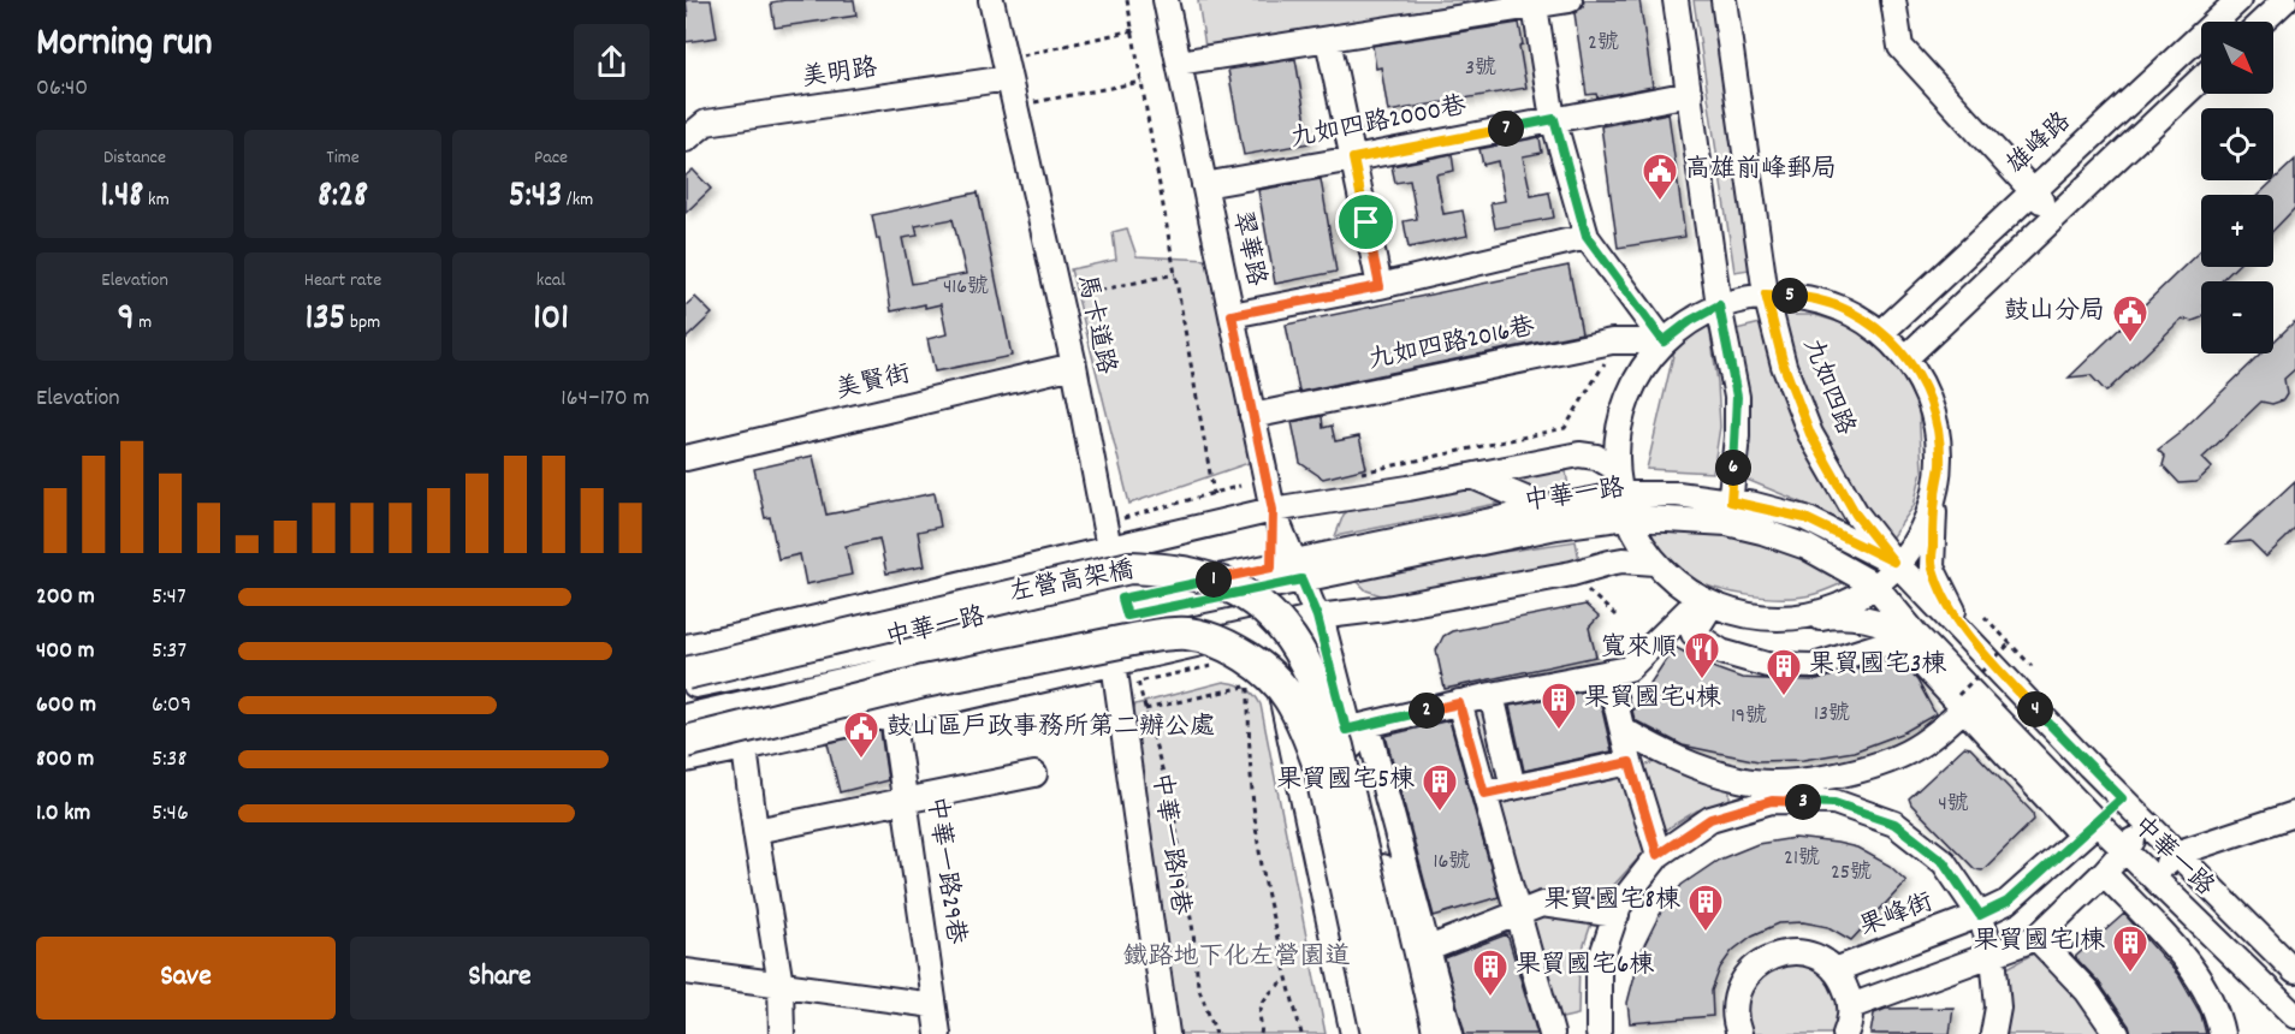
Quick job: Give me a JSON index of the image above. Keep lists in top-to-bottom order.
{
  "streets": {
    "main road": ["左營高架橋"],
    "street": [
      "美明路",
      "九如四路2000巷",
      "雄峰路",
      "翠華路",
      "馬卡道路",
      "九如四路2016巷",
      "美賢街",
      "九如四路",
      "中華一路",
      "中華一路19巷",
      "中華一路29巷",
      "果峰街"
    ]
  },
  "crossings": [
    ["美明路", "馬卡道路"],
    ["九如四路2000巷", "翠華路"],
    ["翠華路", "九如四路2016巷"],
    ["翠華路", "中華一路"],
    ["馬卡道路", "美賢街"],
    ["馬卡道路", "中華一路"],
    ["九如四路", "中華一路"],
    ["中華一路", "果峰街"]
  ],
  "parks": ["鐵路地下化左營園道"],
  "places": {
    "public building": ["高雄前峰郵局", "鼓山分局", "鼓山區戶政事務所第二辦公處"],
    "restaurant": ["寬來順"],
    "building": [
      "果貿國宅3棟",
      "果貿國宅4棟",
      "果貿國宅5棟",
      "果貿國宅8棟",
      "果貿國宅1棟",
      "果貿國宅6棟"
    ]
  },
  "house_numbers": [
    "2號",
    "3號",
    "416號",
    "13號",
    "19號",
    "4號",
    "21號",
    "16號",
    "25號"
  ],
  "north": "bottom right",
  "page": {
    "heading": ["Morning run", "06:40"],
    "map_buttons": ["+", "−"],
    "pins": [
      "7",
      "5",
      "6",
      "1",
      "4",
      "2",
      "3"
    ],
    "stats": [
      ["Distance", "1.48 km"],
      ["Time", "8:28"],
      ["Pace", "5:43 /km"],
      ["Elevation", "9 m"],
      ["Heart rate", "135 bpm"],
      ["kcal", "101"]
    ],
    "chart": ["Elevation", "164–170 m"],
    "list": [
      {
        "name": "200 m",
        "note": "5:47"
      },
      {
        "name": "400 m",
        "note": "5:37"
      },
      {
        "name": "600 m",
        "note": "6:09"
      },
      {
        "name": "800 m",
        "note": "5:38"
      },
      {
        "name": "1.0 km",
        "note": "5:46"
      }
    ],
    "buttons": ["Save", "Share"]
  }
}
